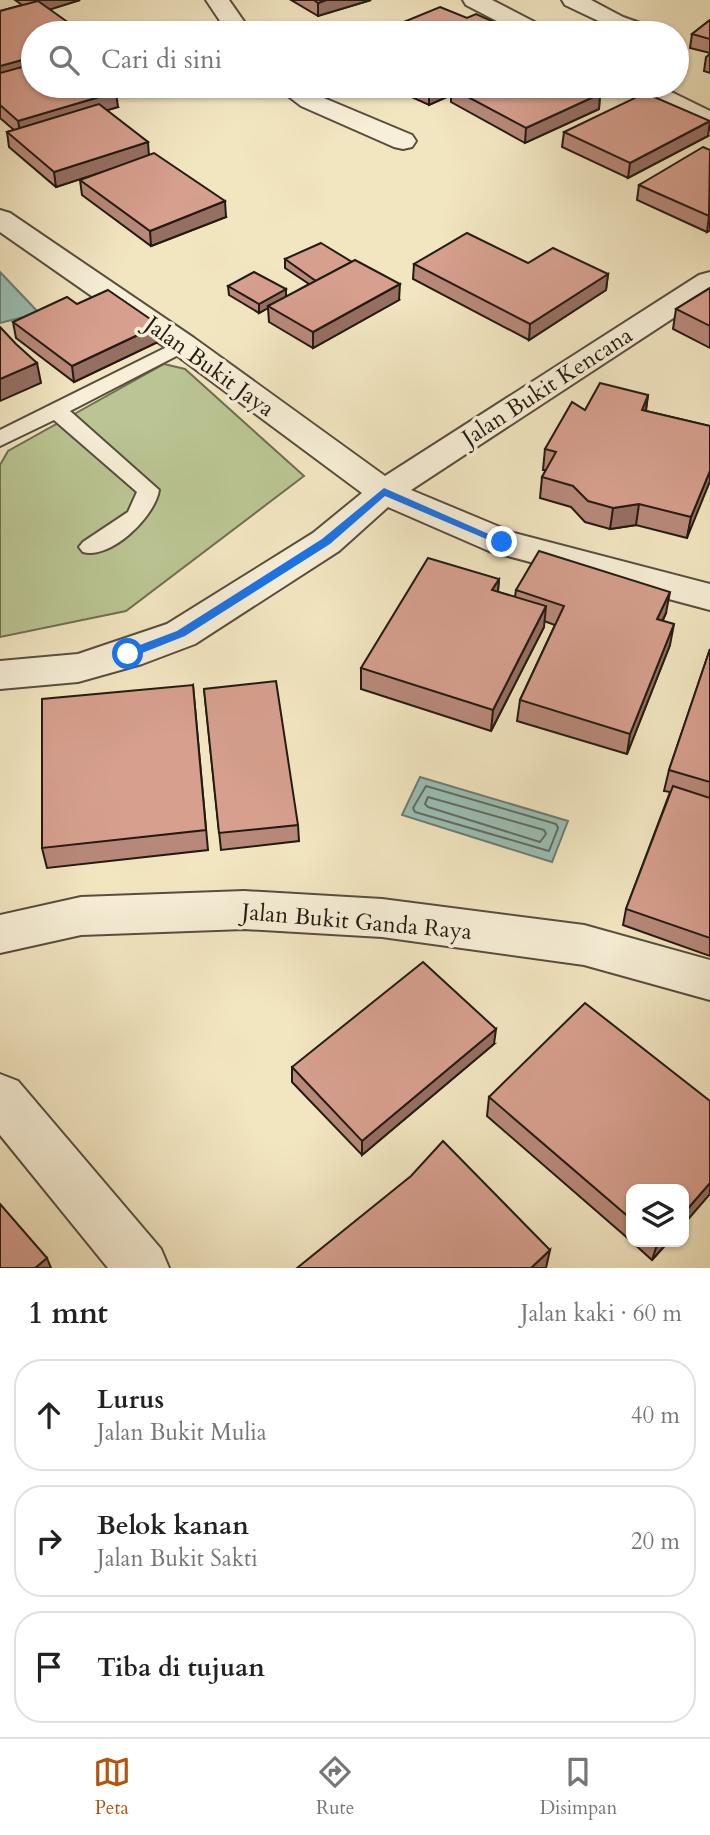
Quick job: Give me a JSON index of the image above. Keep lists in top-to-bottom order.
{
  "streets": {
    "street": ["Jalan Bukit Jaya", "Jalan Bukit Kencana", "Jalan Bukit Ganda Raya"]
  },
  "crossings": [
    ["Jalan Bukit Jaya", "Jalan Bukit Kencana"]
  ],
  "page": {
    "search": "Cari di sini",
    "heading": ["1 mnt", "Jalan kaki · 60 m"],
    "list": [
      ["Lurus", "Jalan Bukit Mulia", "40 m"],
      ["Belok kanan", "Jalan Bukit Sakti", "20 m"],
      "Tiba di tujuan"
    ],
    "nav": ["Peta", "Rute", "Disimpan"]
  }
}
